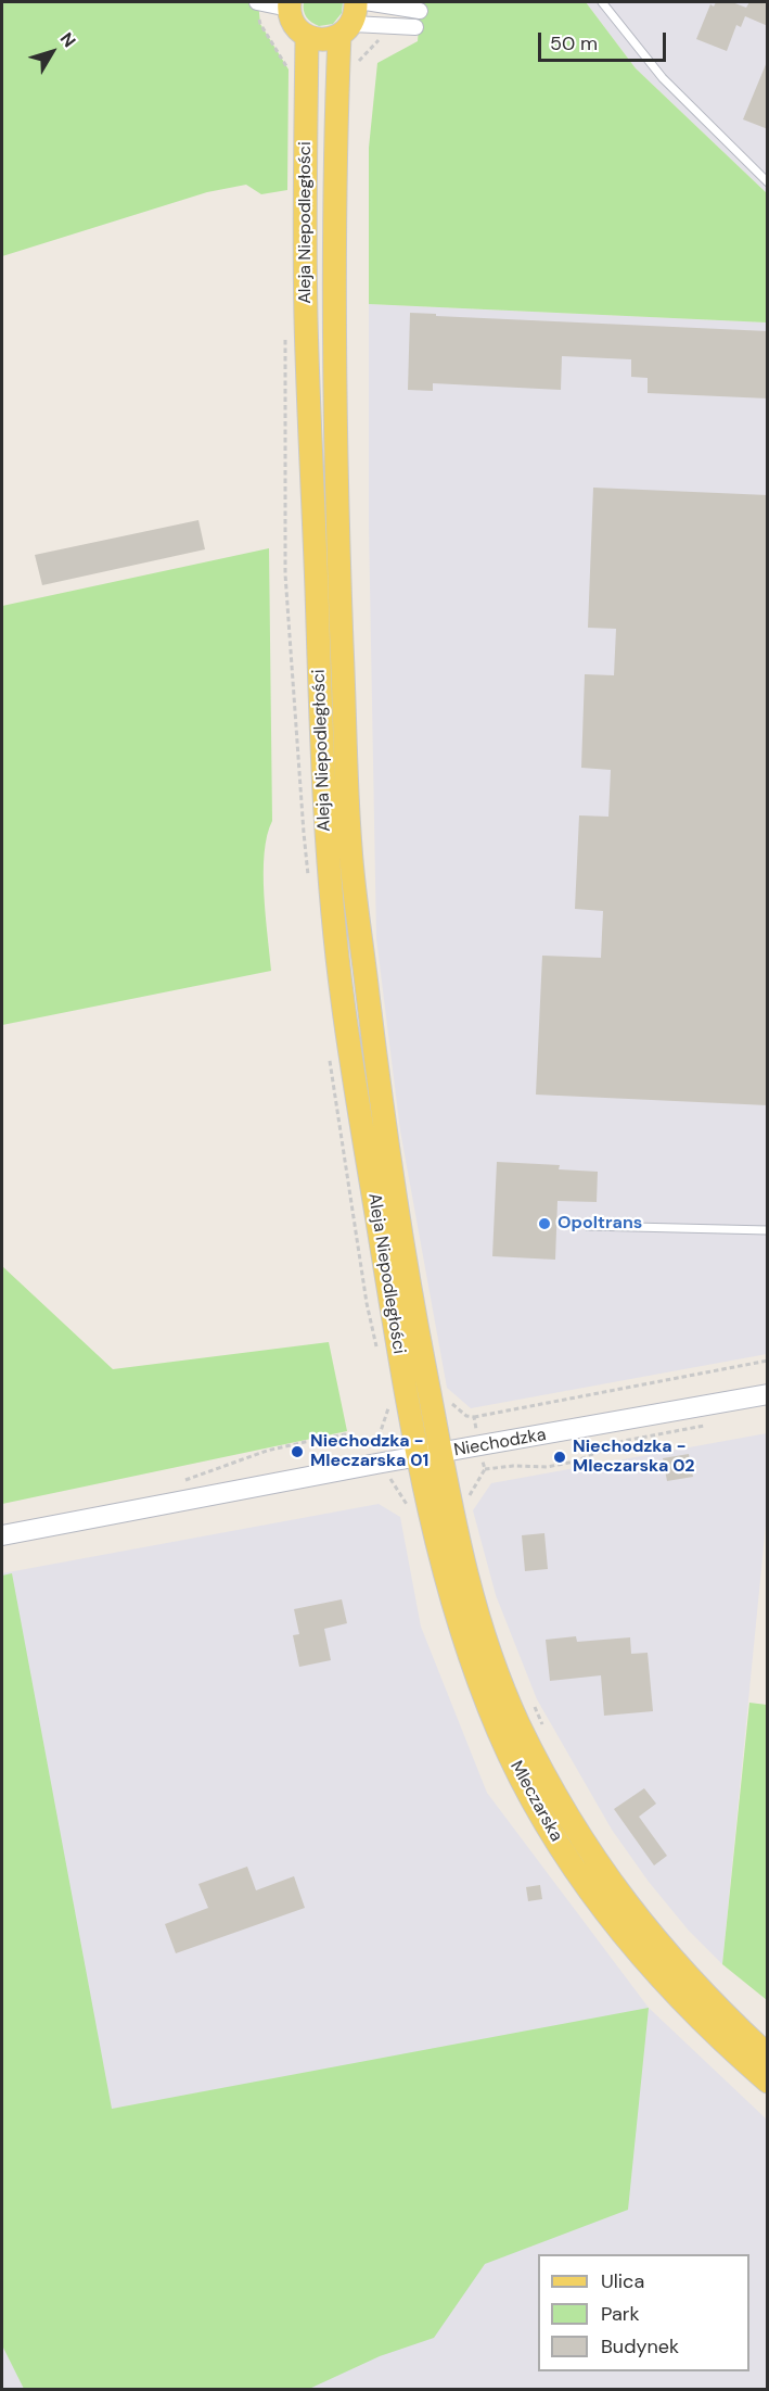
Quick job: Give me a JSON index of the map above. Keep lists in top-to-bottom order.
{
  "streets": {
    "main road": ["Aleja Niepodległości", "Mleczarska"],
    "street": ["Niechodzka"]
  },
  "crossings": [
    ["Aleja Niepodległości", "Niechodzka"],
    ["Aleja Niepodległości", "Mleczarska"],
    ["Niechodzka", "Mleczarska"]
  ],
  "places": ["Opoltrans", "Niechodzka - Mleczarska 01", "Niechodzka - Mleczarska 02"],
  "legend": ["Ulica", "Park", "Budynek"],
  "scale_bar": "50 m",
  "north": "top right"
}
